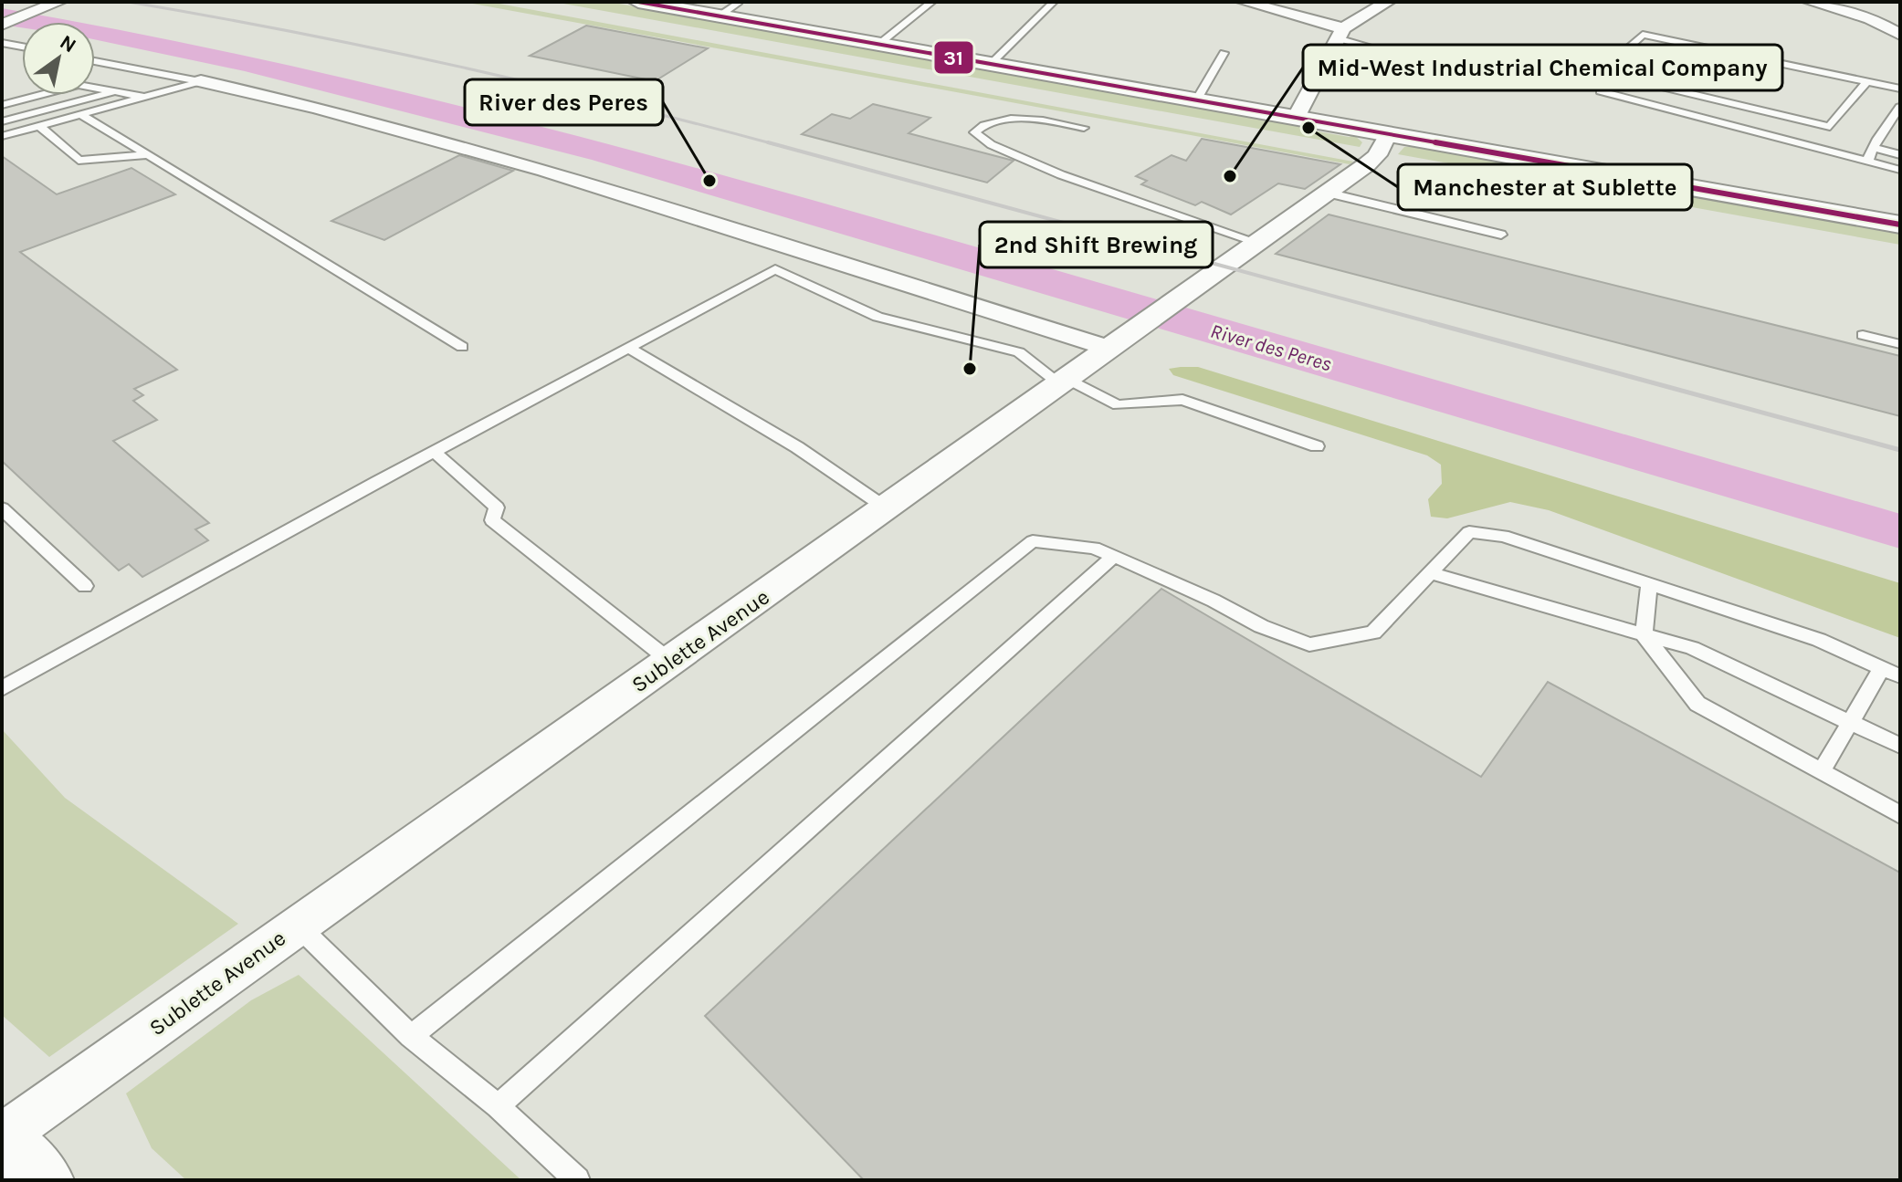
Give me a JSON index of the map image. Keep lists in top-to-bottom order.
{
  "streets": {
    "street": ["Sublette Avenue"]
  },
  "water": ["River des Peres"],
  "places": [
    "Manchester at Sublette",
    "Mid-West Industrial Chemical Company",
    "River des Peres",
    "2nd Shift Brewing"
  ],
  "lines": ["transit line 31"],
  "north": "top right"
}
